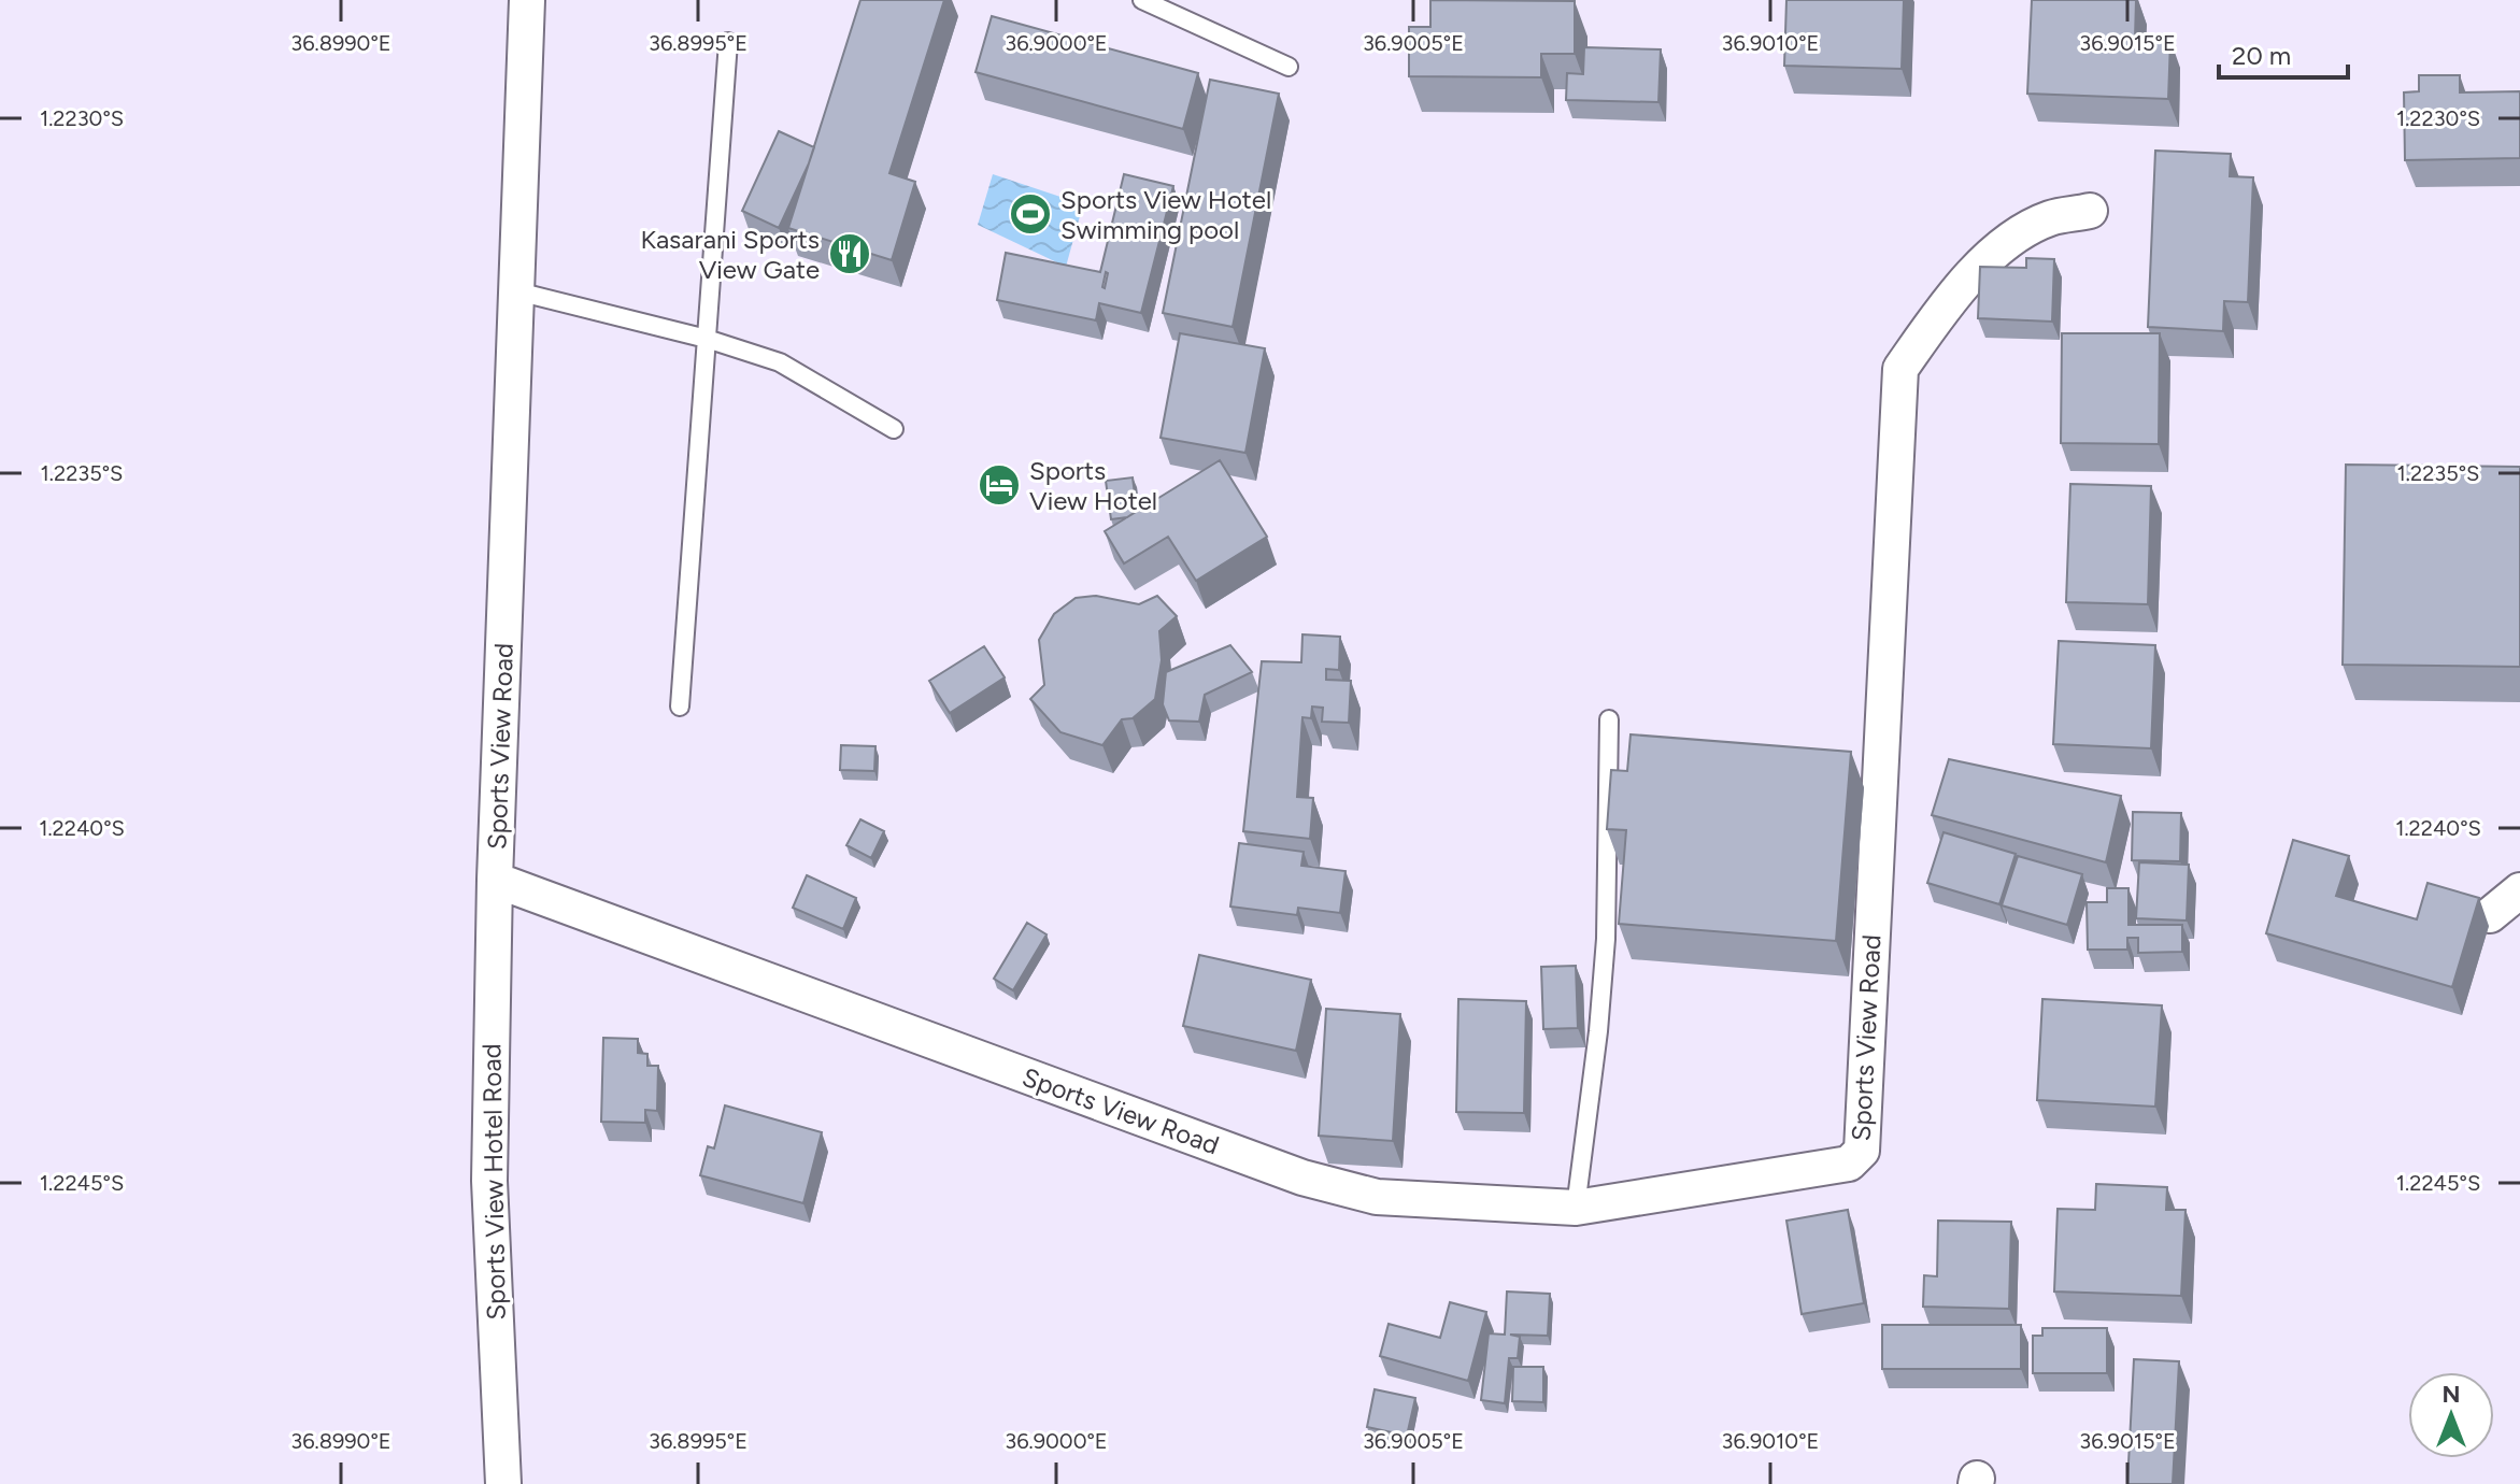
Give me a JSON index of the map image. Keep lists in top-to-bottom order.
{
  "streets": {
    "street": ["Sports View Road", "Sports View Hotel Road"]
  },
  "crossings": [
    ["Sports View Road", "Sports View Hotel Road"]
  ],
  "places": {
    "sports": ["Sports View Hotel Swimming pool"],
    "restaurant": ["Kasarani Sports View Gate"],
    "hotel": ["Sports View Hotel"]
  },
  "scale_bar": "20 m",
  "north": "top",
  "coordinates": [
    "36.8990°E",
    "36.8995°E",
    "36.9000°E",
    "36.9005°E",
    "36.9010°E",
    "36.9015°E",
    "1.2230°S",
    "1.2235°S",
    "1.2240°S",
    "1.2245°S"
  ]
}
